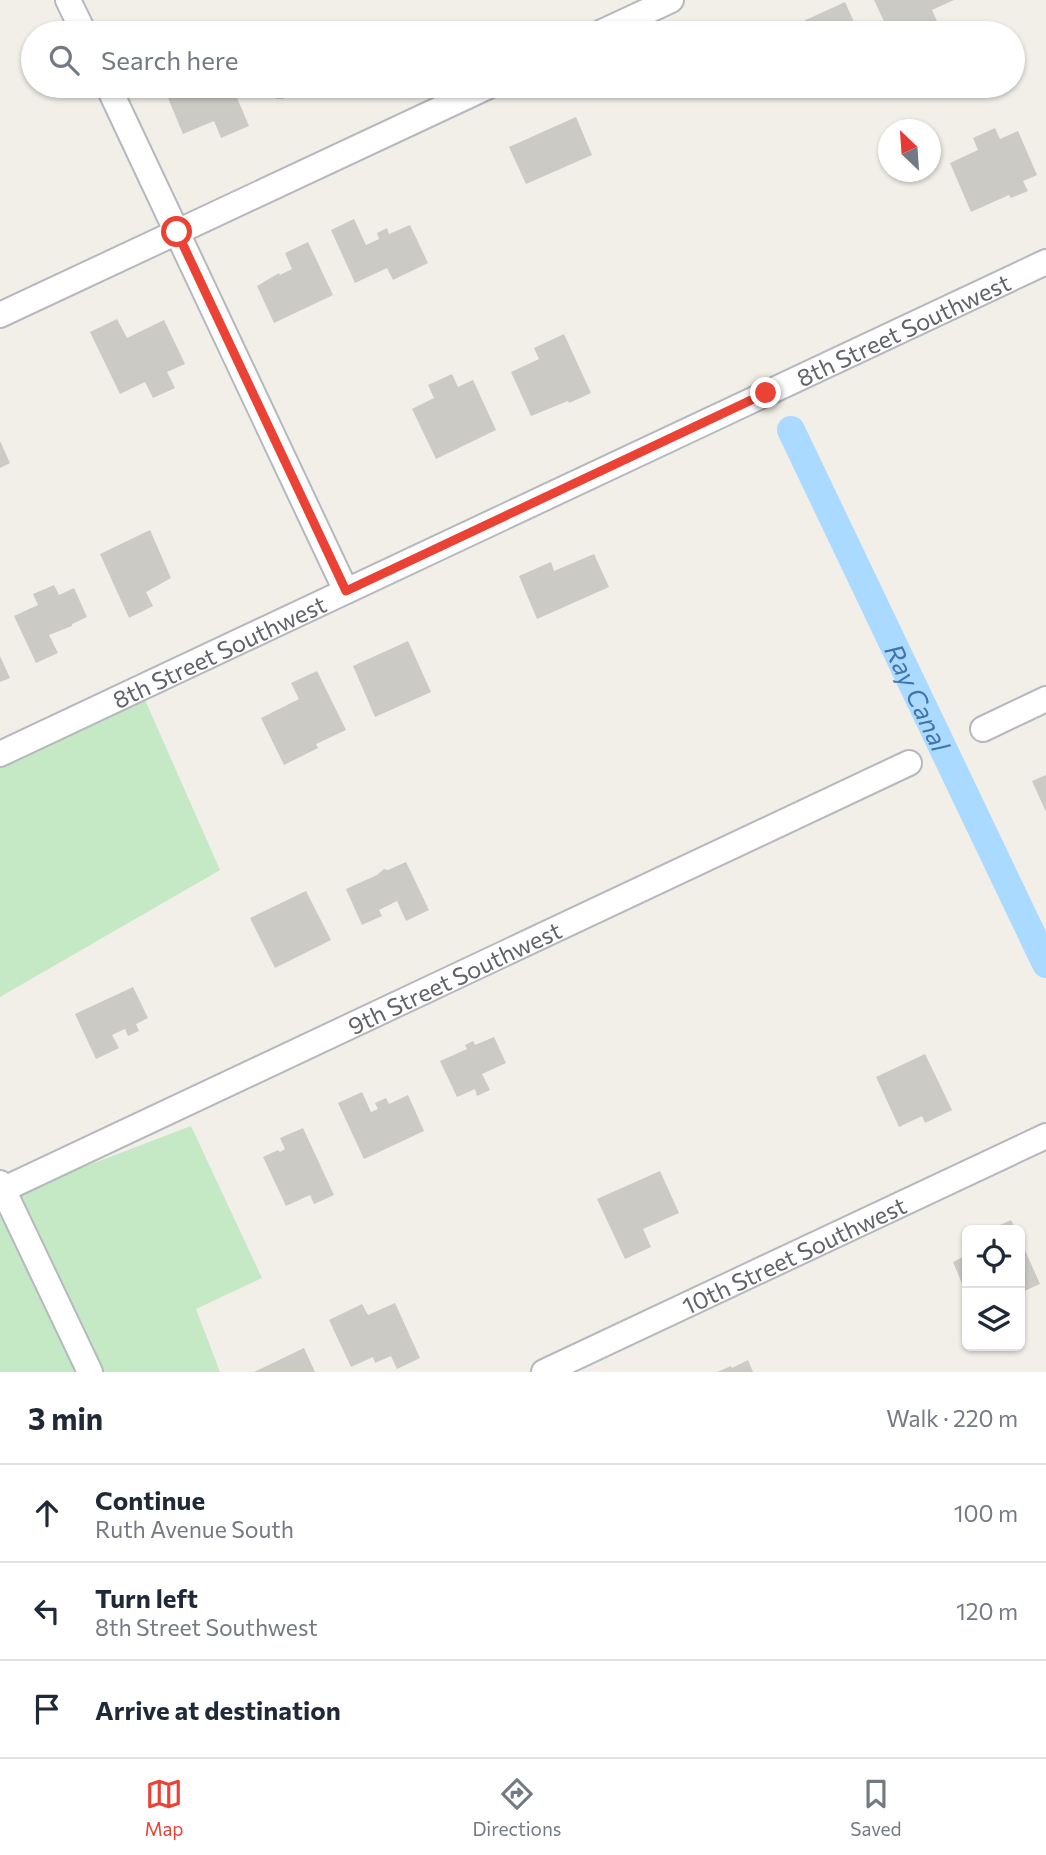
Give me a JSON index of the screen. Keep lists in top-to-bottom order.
{
  "streets": {
    "street": ["8th Street Southwest", "9th Street Southwest", "10th Street Southwest"]
  },
  "water": ["Ray Canal"],
  "north": "top left",
  "page": {
    "search": "Search here",
    "heading": ["3 min", "Walk · 220 m"],
    "list": [
      ["Continue", "Ruth Avenue South", "100 m"],
      ["Turn left", "8th Street Southwest", "120 m"],
      "Arrive at destination"
    ],
    "nav": ["Map", "Directions", "Saved"]
  }
}
